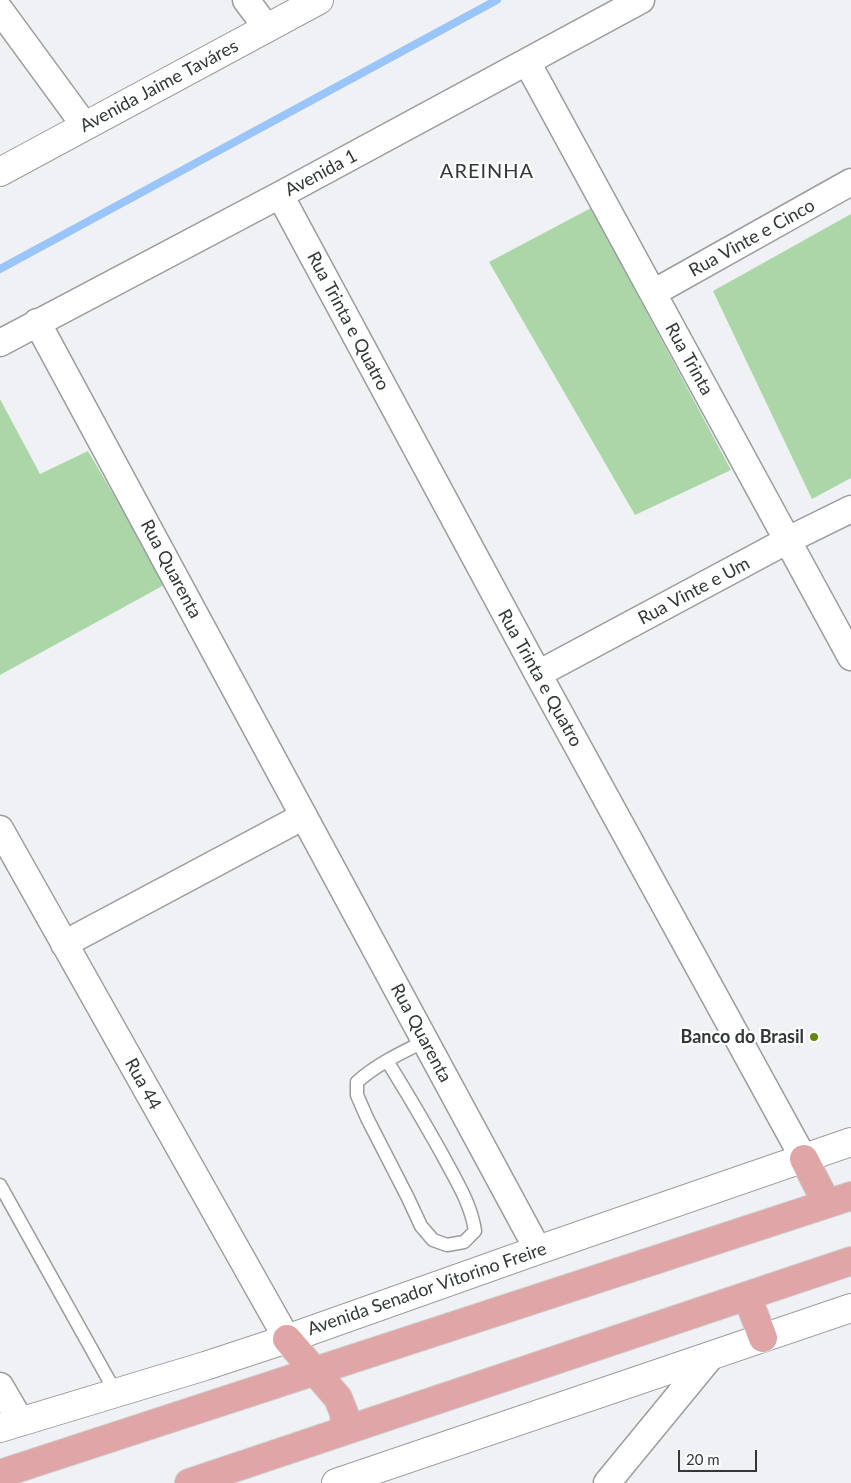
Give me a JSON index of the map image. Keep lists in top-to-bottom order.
{
  "streets": {
    "street": [
      "Avenida Jaime Taváres",
      "Avenida 1",
      "Rua Vinte e Cinco",
      "Rua Trinta e Quatro",
      "Rua Trinta",
      "Rua Quarenta",
      "Rua Vinte e Um",
      "Rua 44",
      "Avenida Senador Vitorino Freire"
    ]
  },
  "crossings": [
    ["Avenida 1", "Rua Trinta e Quatro"],
    ["Avenida 1", "Rua Trinta"],
    ["Avenida 1", "Rua Quarenta"],
    ["Rua Vinte e Cinco", "Rua Trinta"],
    ["Rua Trinta e Quatro", "Rua Vinte e Um"],
    ["Rua Trinta e Quatro", "Avenida Senador Vitorino Freire"],
    ["Rua Trinta", "Rua Vinte e Um"],
    ["Rua Quarenta", "Avenida Senador Vitorino Freire"],
    ["Rua 44", "Avenida Senador Vitorino Freire"]
  ],
  "districts": ["AREINHA"],
  "places": ["Banco do Brasil"],
  "scale_bar": "20 m"
}
